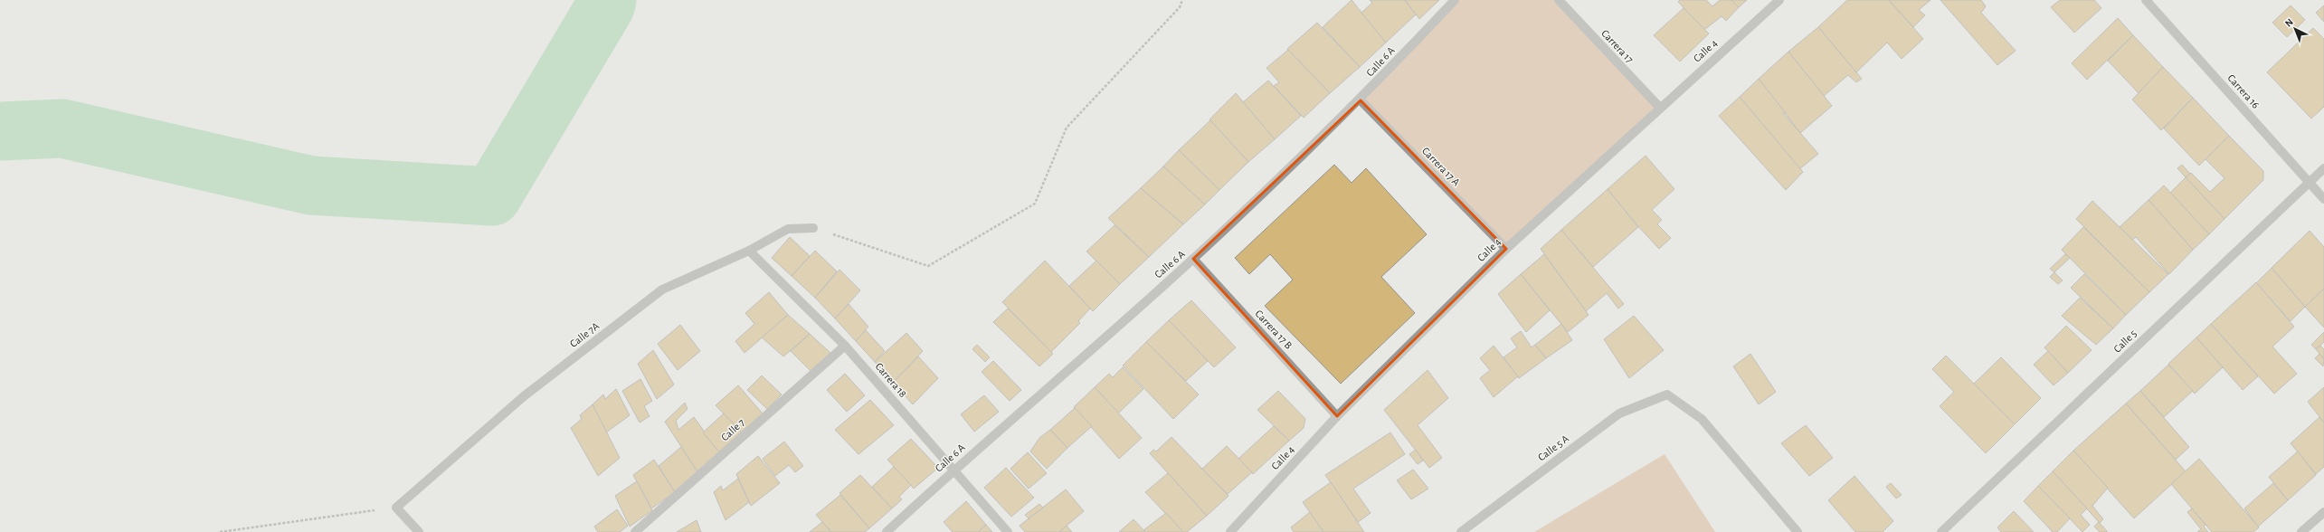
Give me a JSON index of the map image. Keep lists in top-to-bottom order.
{
  "streets": {
    "street": [
      "Carrera 17",
      "Calle 4",
      "Calle 6 A",
      "Carrera 16",
      "Carrera 17 A",
      "Carrera 17 B",
      "Calle 7A",
      "Calle 5",
      "Carrera 18",
      "Calle 7",
      "Calle 5 A"
    ]
  },
  "crossings": [
    ["Carrera 17", "Calle 4"],
    ["Calle 4", "Carrera 17 A"],
    ["Calle 4", "Carrera 17 B"],
    ["Calle 6 A", "Carrera 17 A"],
    ["Calle 6 A", "Carrera 17 B"],
    ["Calle 6 A", "Carrera 18"],
    ["Carrera 16", "Calle 5"],
    ["Calle 7A", "Carrera 18"],
    ["Carrera 18", "Calle 7"]
  ],
  "north": "top left"
}
